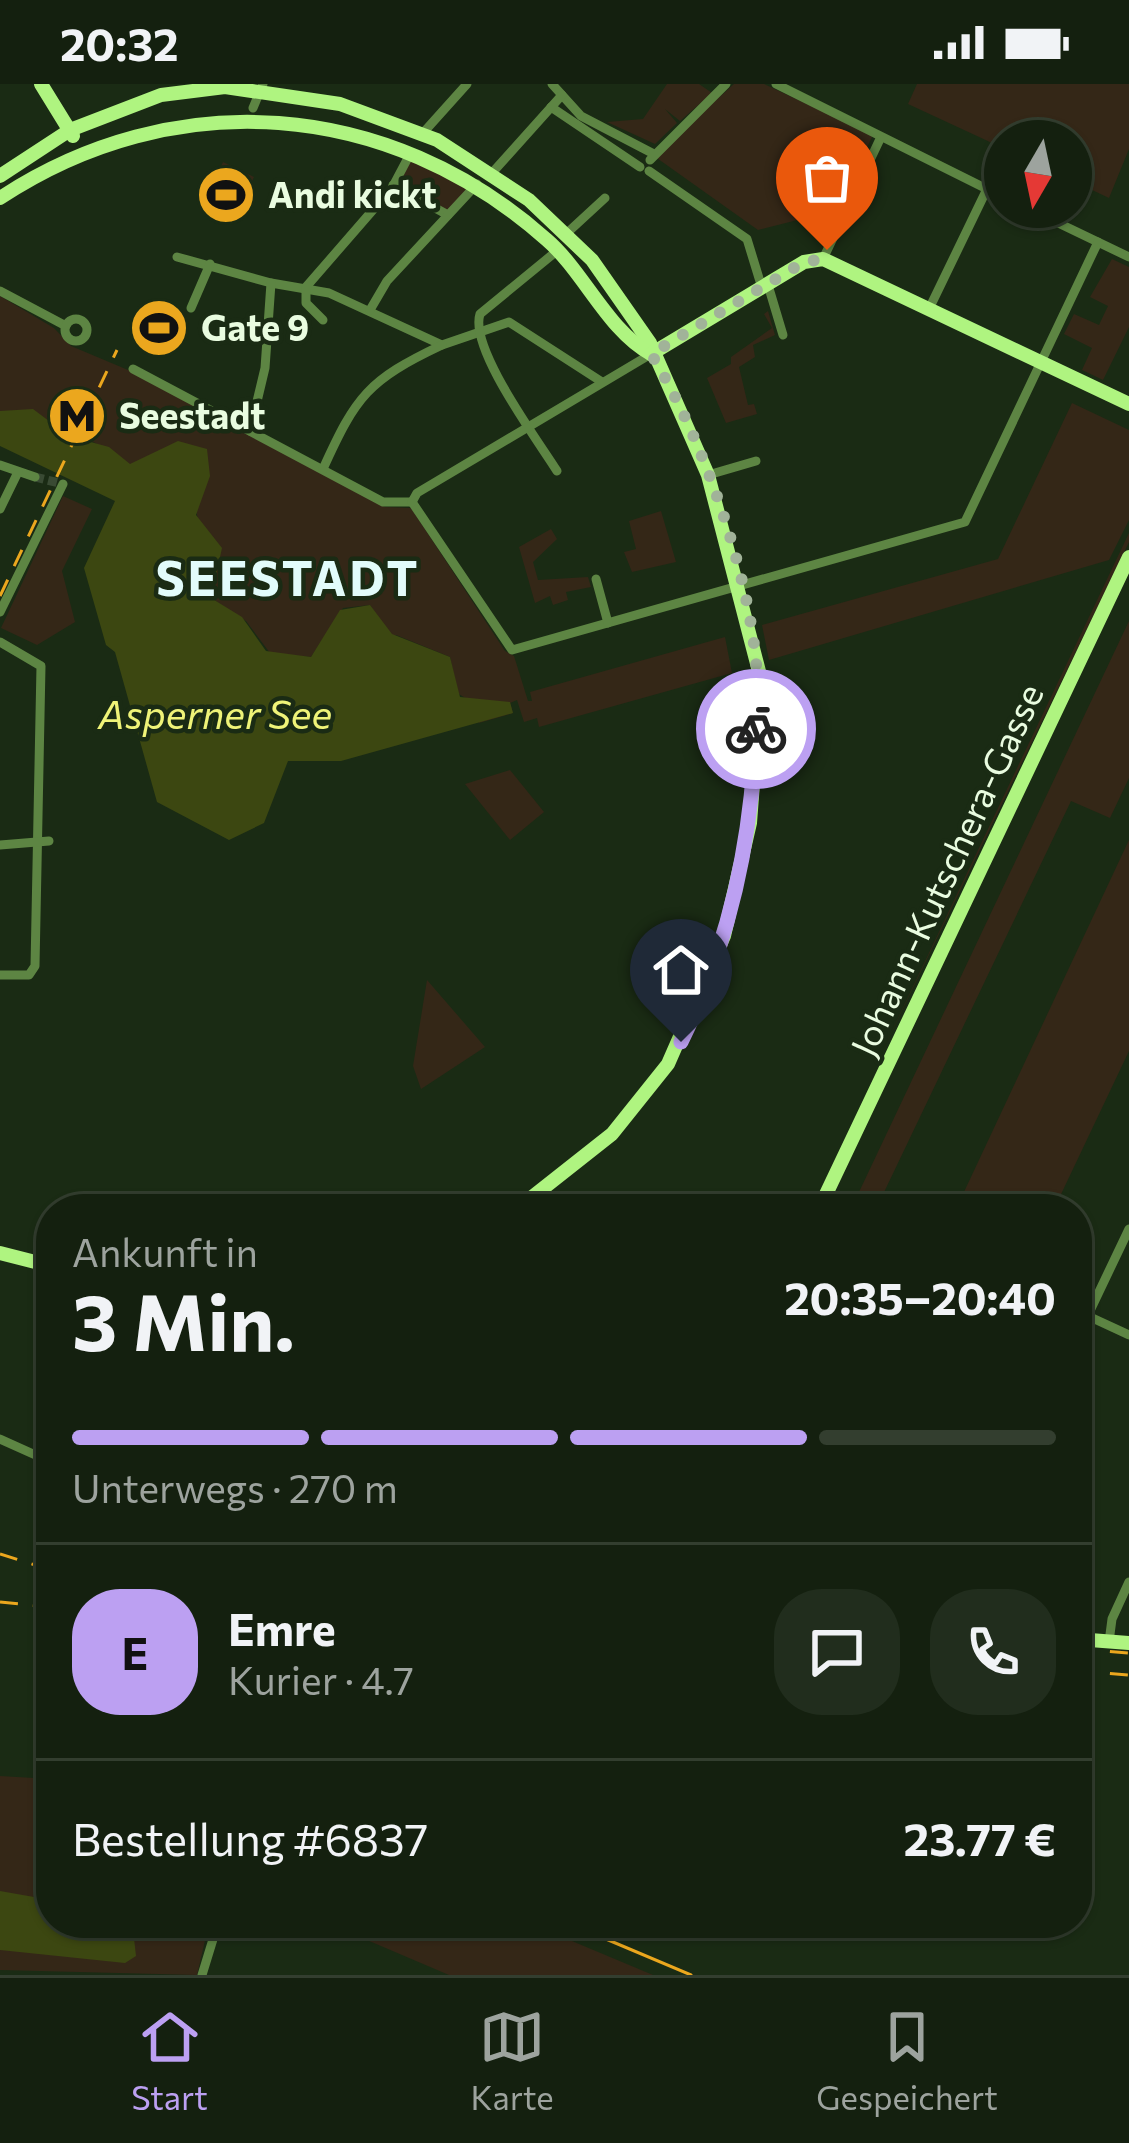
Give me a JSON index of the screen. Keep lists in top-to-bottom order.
{
  "streets": {
    "street": ["Johann-Kutschera-Gasse"]
  },
  "districts": ["SEESTADT"],
  "water": ["Asperner See"],
  "places": {
    "sports": ["Andi kickt", "Gate 9"],
    "metro station": ["Seestadt"]
  },
  "north": "bottom",
  "page": {
    "status": "20:32",
    "heading": ["3 Min.", "Ankunft in", "20:35–20:40"],
    "panel": [
      "Emre",
      "Kurier · 4.7",
      "Bestellung #6837",
      "23.77 €"
    ],
    "bar": "Unterwegs · 270 m",
    "round": "E",
    "tabs": ["Start", "Karte", "Gespeichert"]
  }
}
